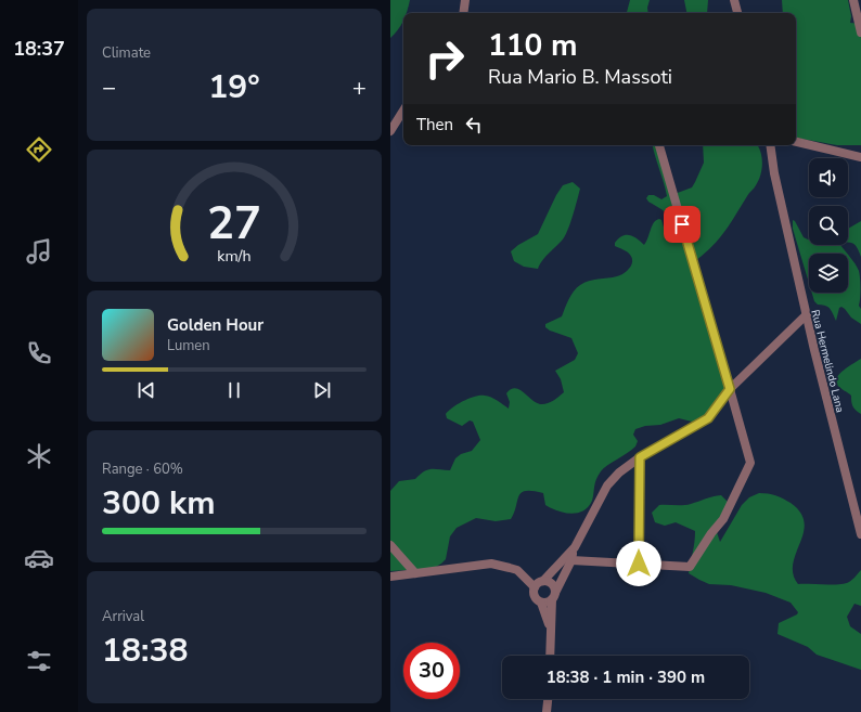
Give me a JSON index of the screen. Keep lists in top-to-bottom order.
{
  "streets": {
    "street": ["Rua Hermelindo Lana"]
  },
  "page": {
    "tabs": "18:37",
    "tile": [
      "Climate",
      ["Range · 60%", "300 km"],
      ["Arrival", "18:38"]
    ],
    "turn": ["110 m", "Rua Mario B. Massoti"],
    "heat": ["−", "19°", "+"],
    "then": "Then",
    "song": ["Golden Hour", "Lumen"],
    "limit": "30",
    "trip": "18:38 · 1 min · 390 m",
    "gauge": ["27", "km/h"]
  }
}
